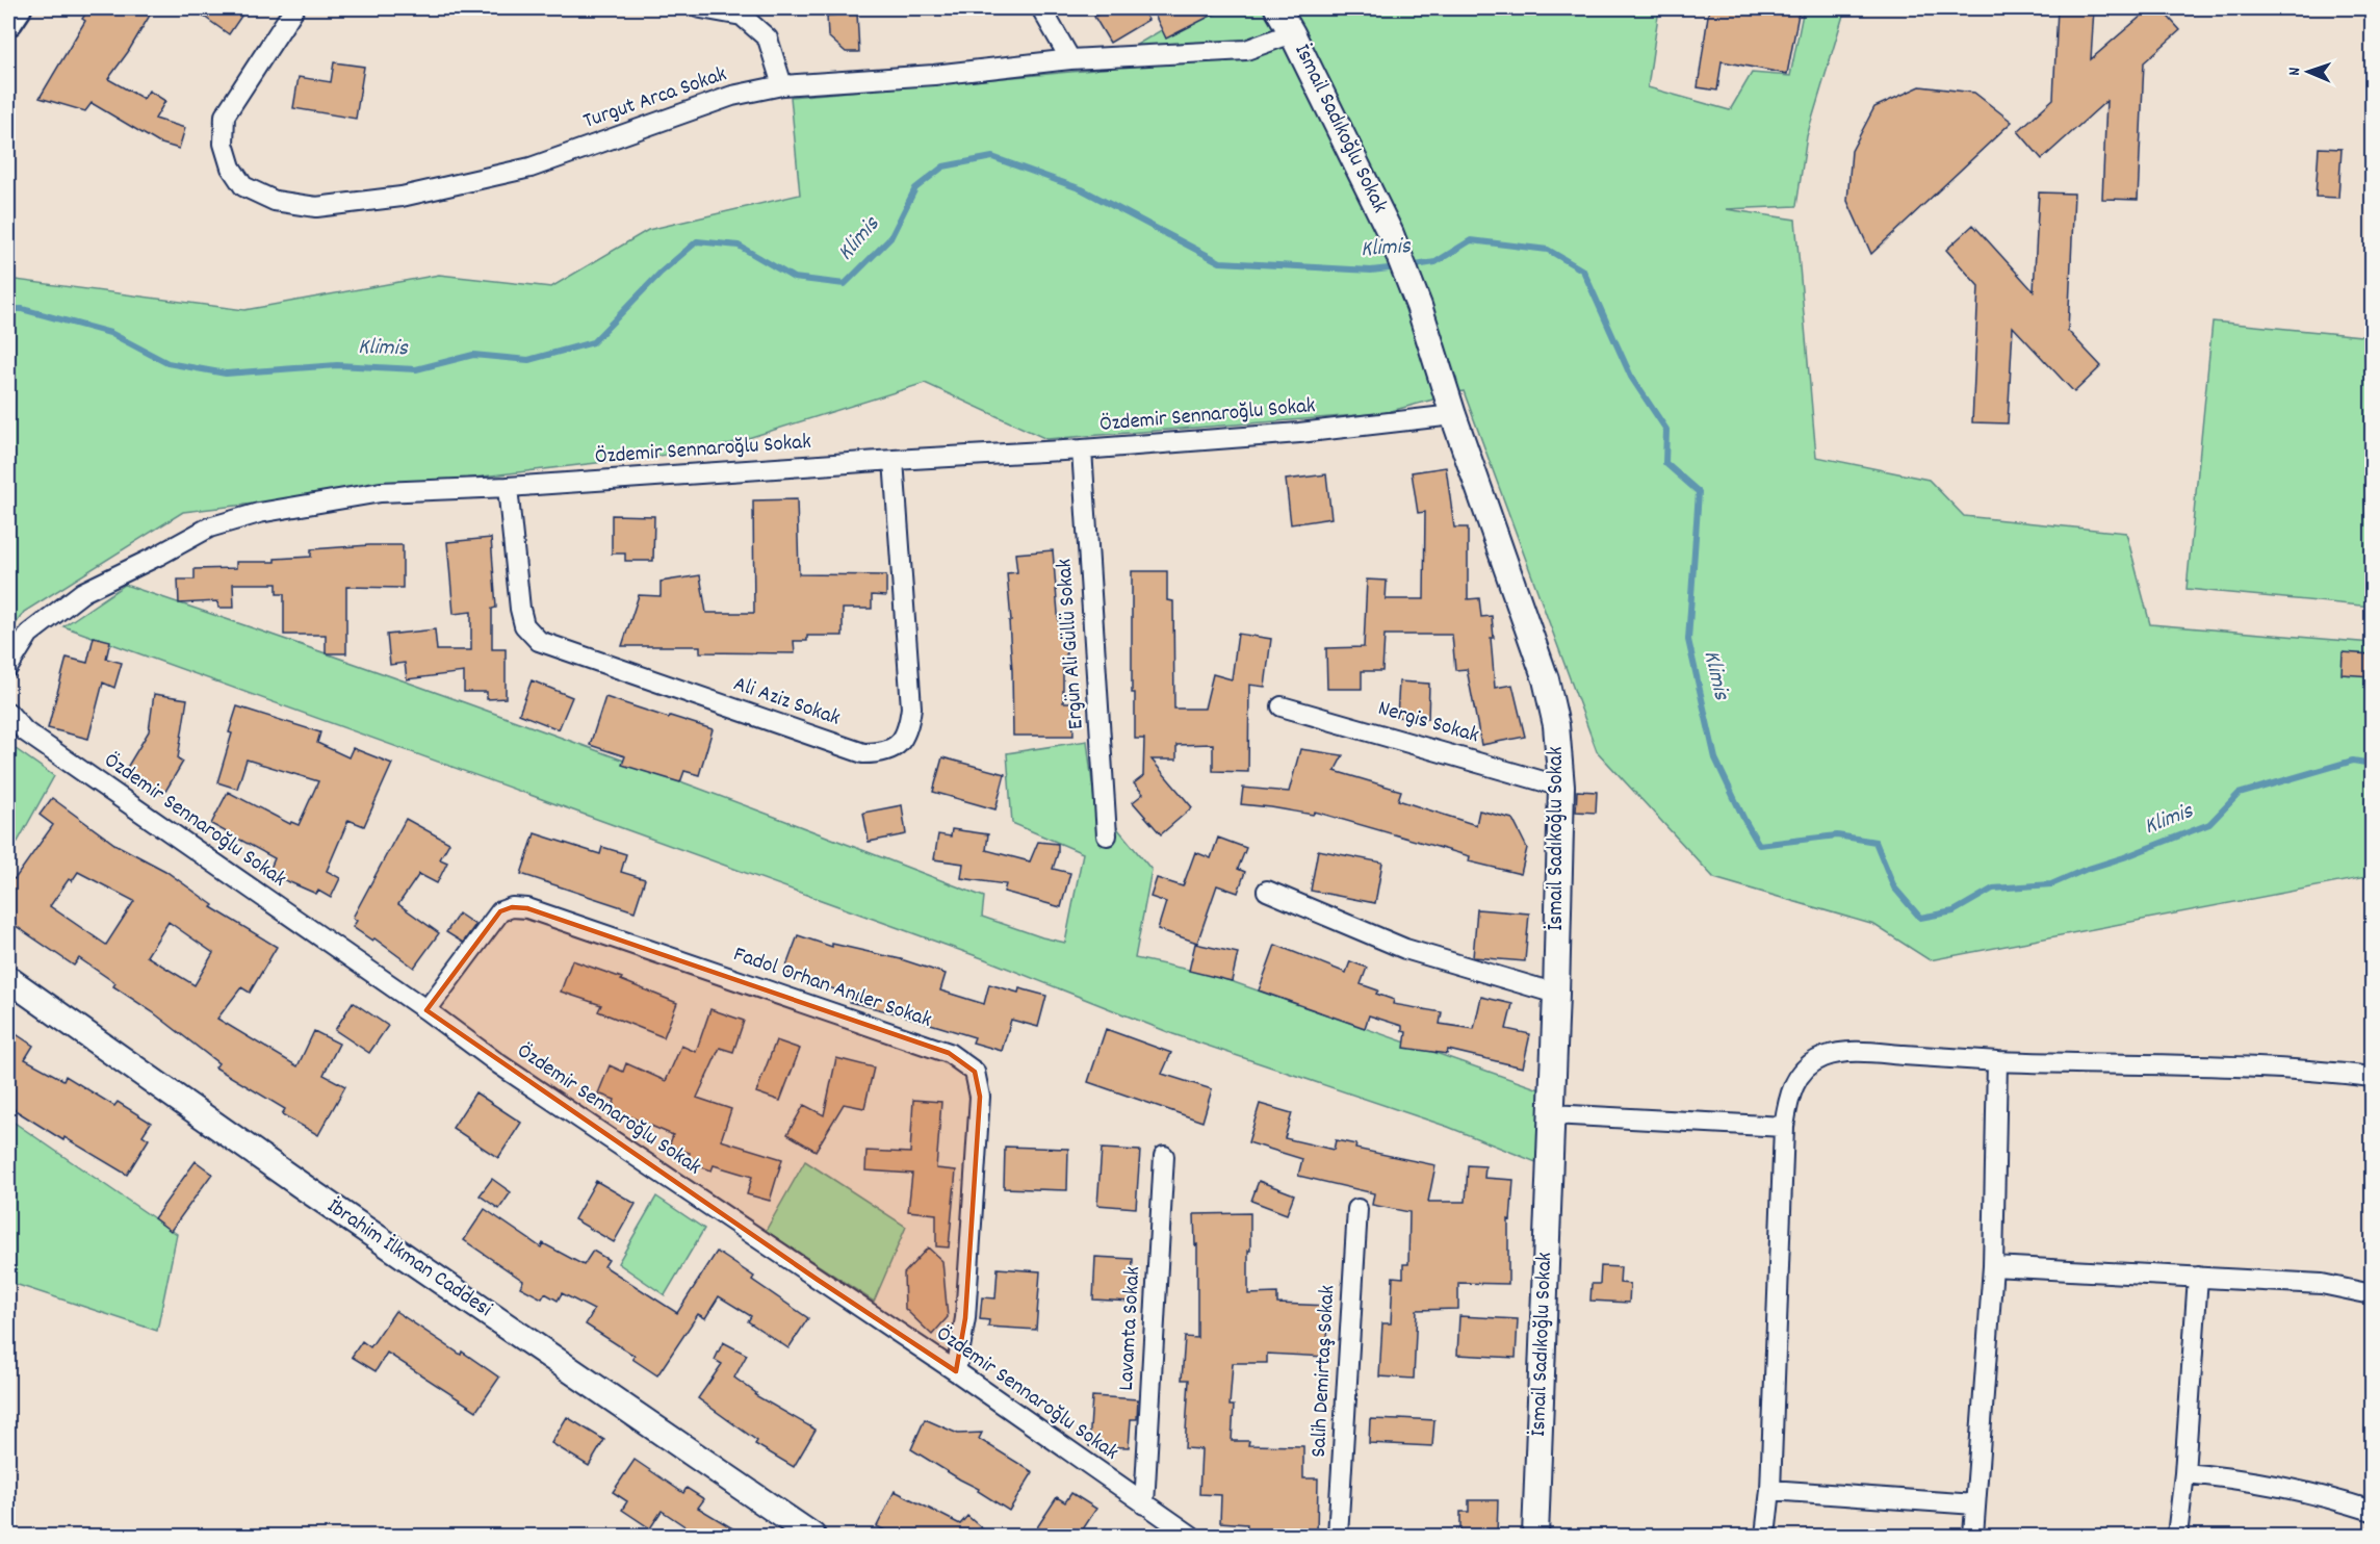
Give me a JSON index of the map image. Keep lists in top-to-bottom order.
{
  "streets": {
    "street": [
      "Turgut Arca Sokak",
      "İsmail Sadıkoğlu Sokak",
      "Özdemir Sennaroğlu Sokak",
      "Ergün Ali Güllü Sokak",
      "Ali Aziz Sokak",
      "Nergis Sokak",
      "Fadol Orhan Anıler Sokak",
      "İbrahim İlkman Caddesi",
      "Lavamta Sokak",
      "Salih Demirtaş Sokak"
    ]
  },
  "crossings": [
    ["Turgut Arca Sokak", "İsmail Sadıkoğlu Sokak"],
    ["İsmail Sadıkoğlu Sokak", "Özdemir Sennaroğlu Sokak"],
    ["İsmail Sadıkoğlu Sokak", "Nergis Sokak"],
    ["Özdemir Sennaroğlu Sokak", "Ergün Ali Güllü Sokak"],
    ["Özdemir Sennaroğlu Sokak", "Ali Aziz Sokak"],
    ["Özdemir Sennaroğlu Sokak", "Fadol Orhan Anıler Sokak"],
    ["Özdemir Sennaroğlu Sokak", "Lavamta Sokak"]
  ],
  "water": ["Klimis"],
  "north": "left"
}
